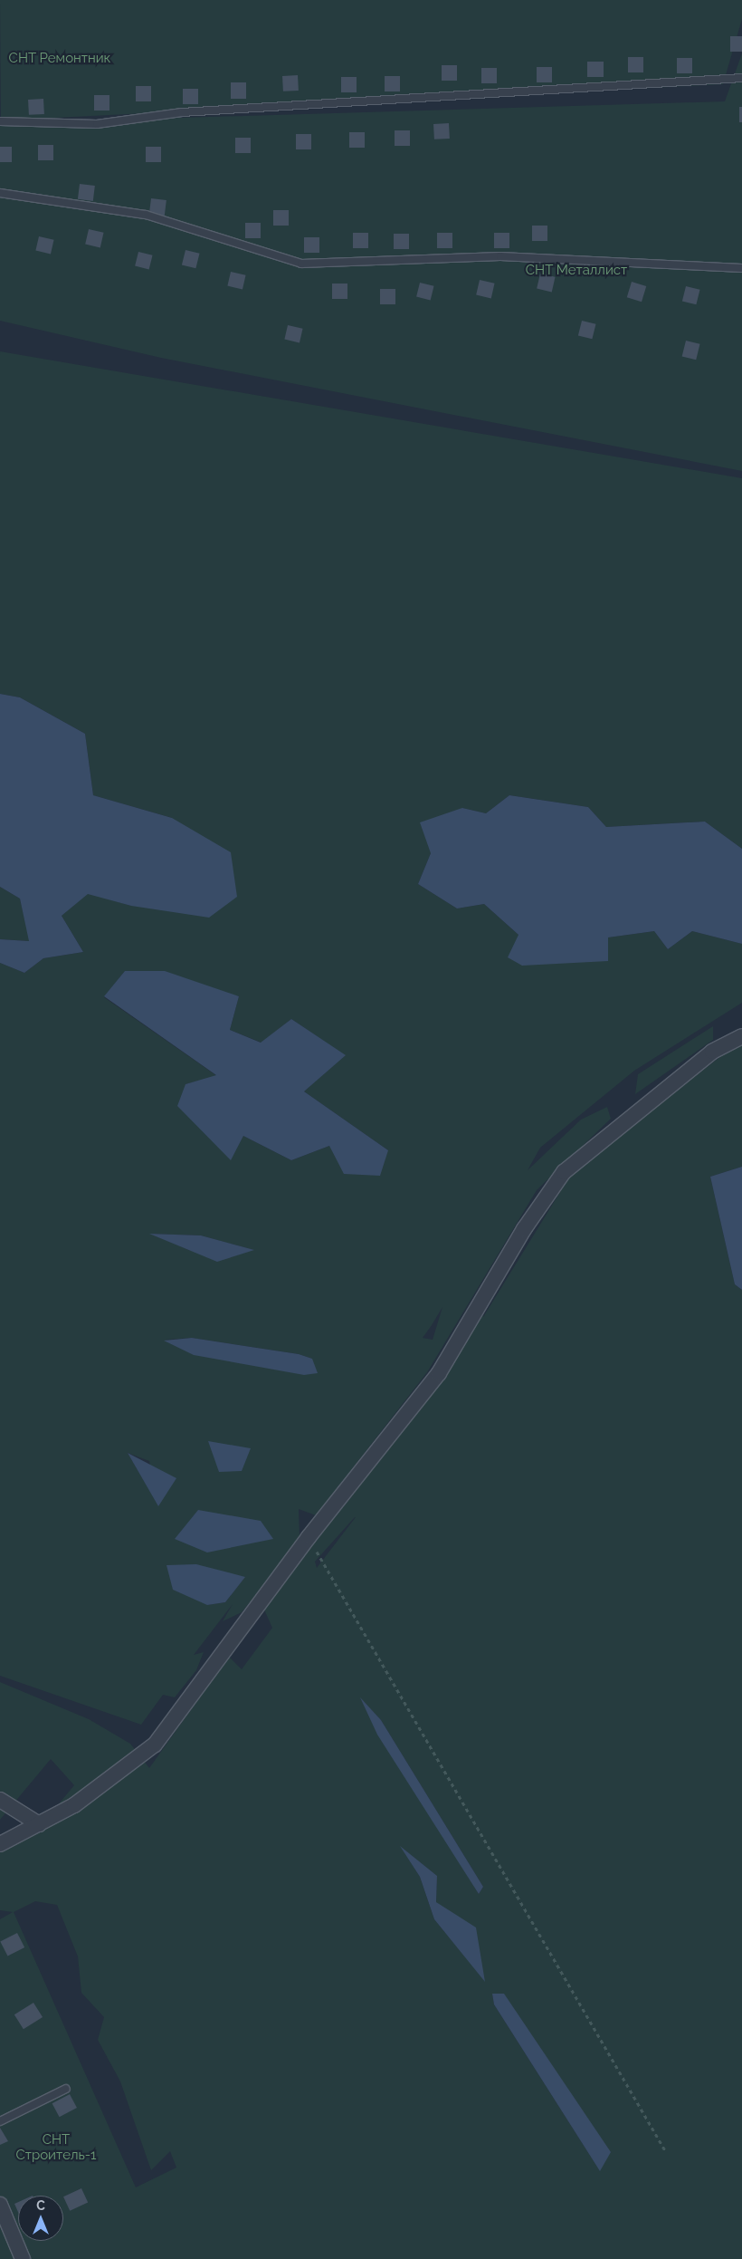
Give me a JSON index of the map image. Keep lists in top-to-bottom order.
{
  "parks": ["СНТ Ремонтник", "СНТ Металлист", "СНТ Строитель-1"],
  "north": "top"
}
